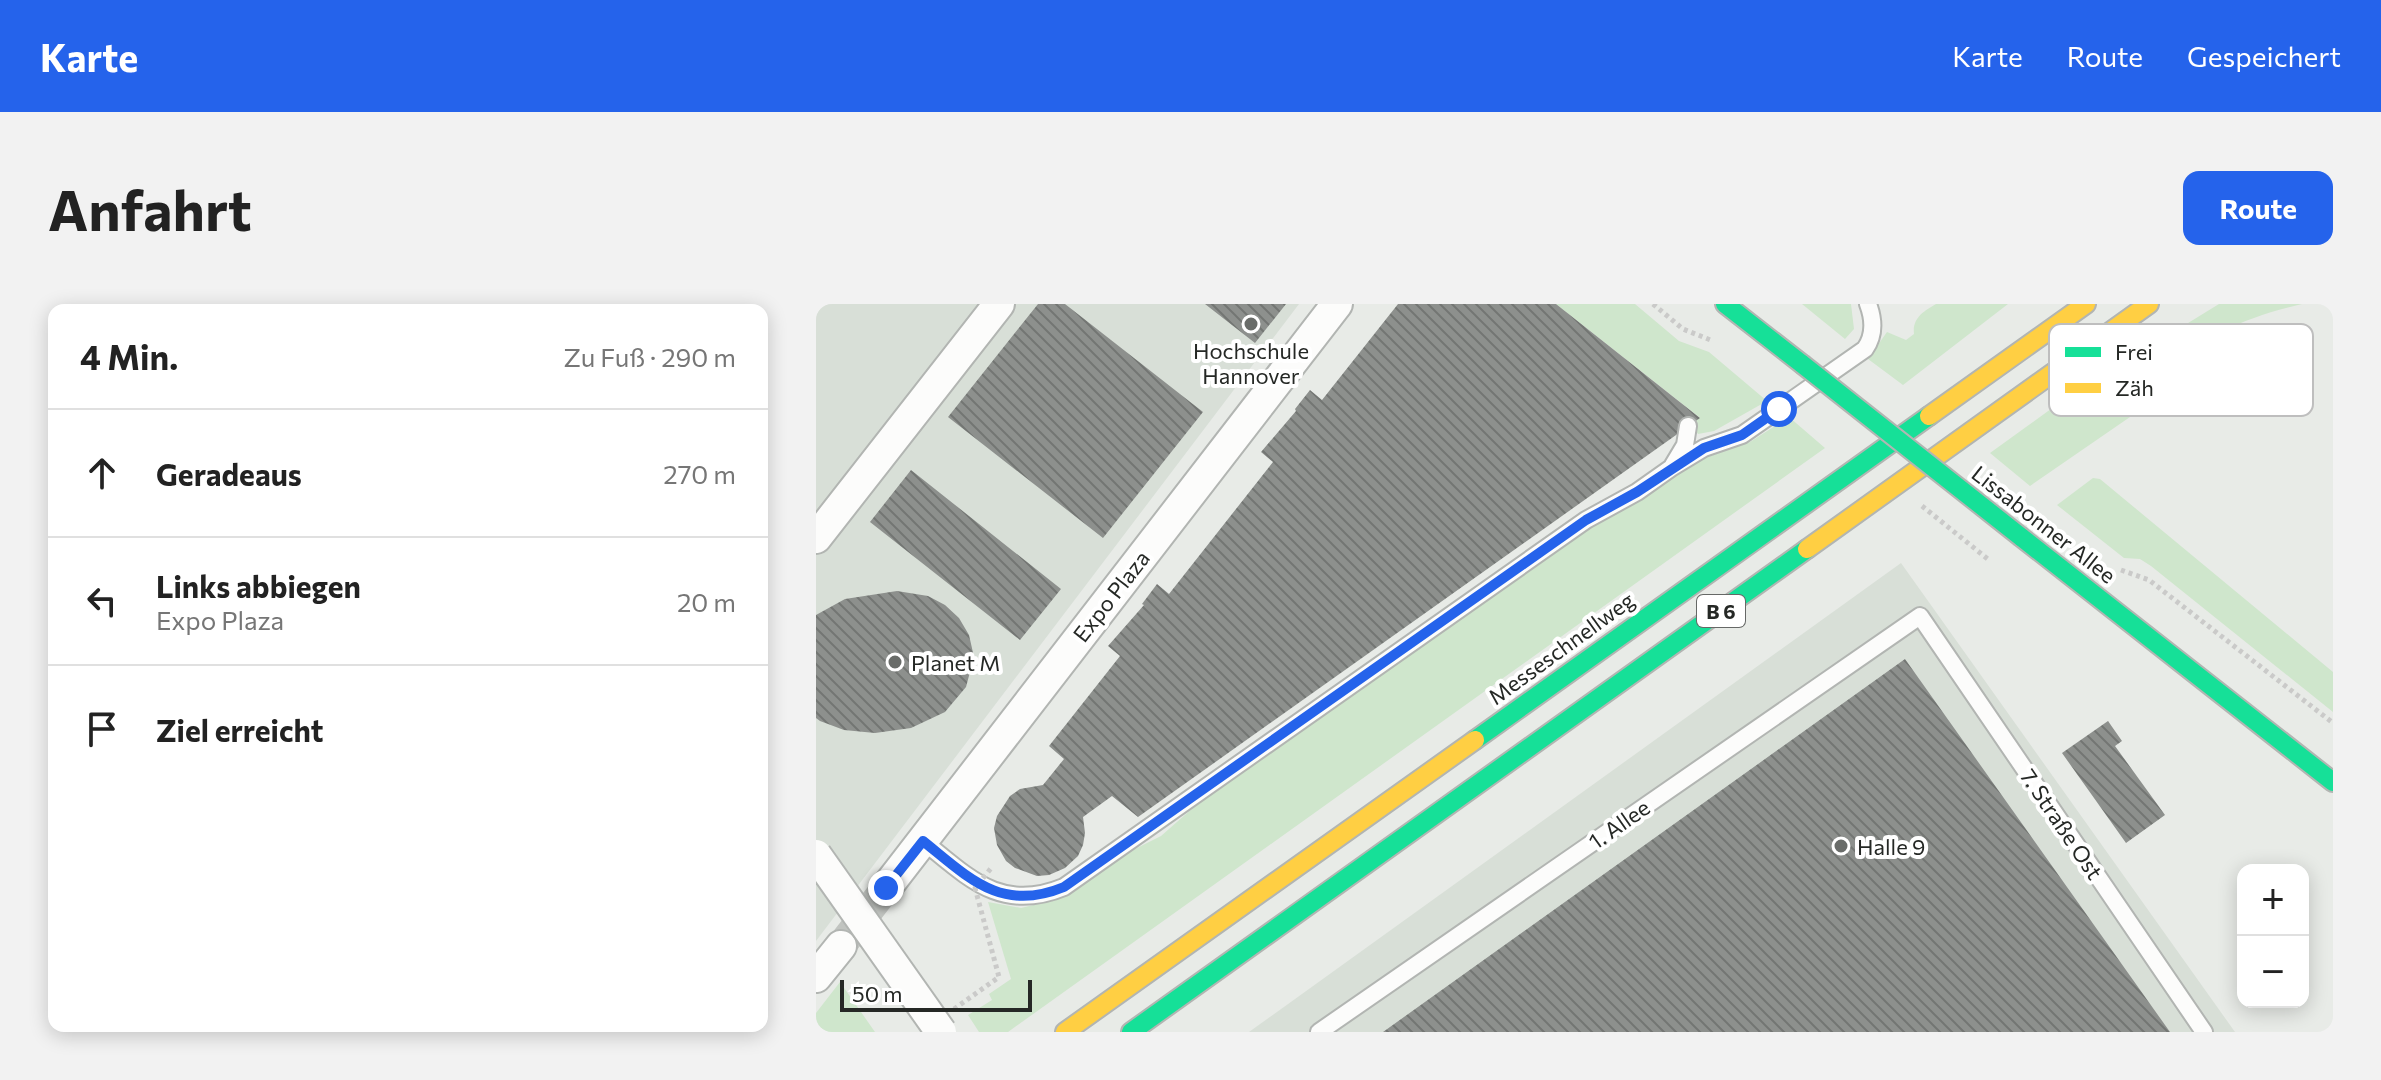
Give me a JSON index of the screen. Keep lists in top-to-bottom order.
{
  "streets": {
    "main road": ["Lissabonner Allee", "B 6", "Messeschnellweg"],
    "street": ["Expo Plaza"],
    "lane": ["1. Allee", "7. Straße Ost"]
  },
  "crossings": [
    ["1. Allee", "7. Straße Ost"]
  ],
  "places": ["Hochschule Hannover", "Planet M", "Halle 9"],
  "legend": ["Frei", "Zäh"],
  "scale_bar": "50 m",
  "page": {
    "header": "Karte",
    "nav": ["Karte", "Route", "Gespeichert"],
    "buttons": "Route",
    "title": "Anfahrt",
    "heading": ["4 Min.", "Zu Fuß · 290 m"],
    "list": [
      ["Geradeaus", "270 m"],
      ["Links abbiegen", "Expo Plaza", "20 m"],
      "Ziel erreicht"
    ],
    "map_buttons": ["+", "−"],
    "scale": "50 m"
  }
}
